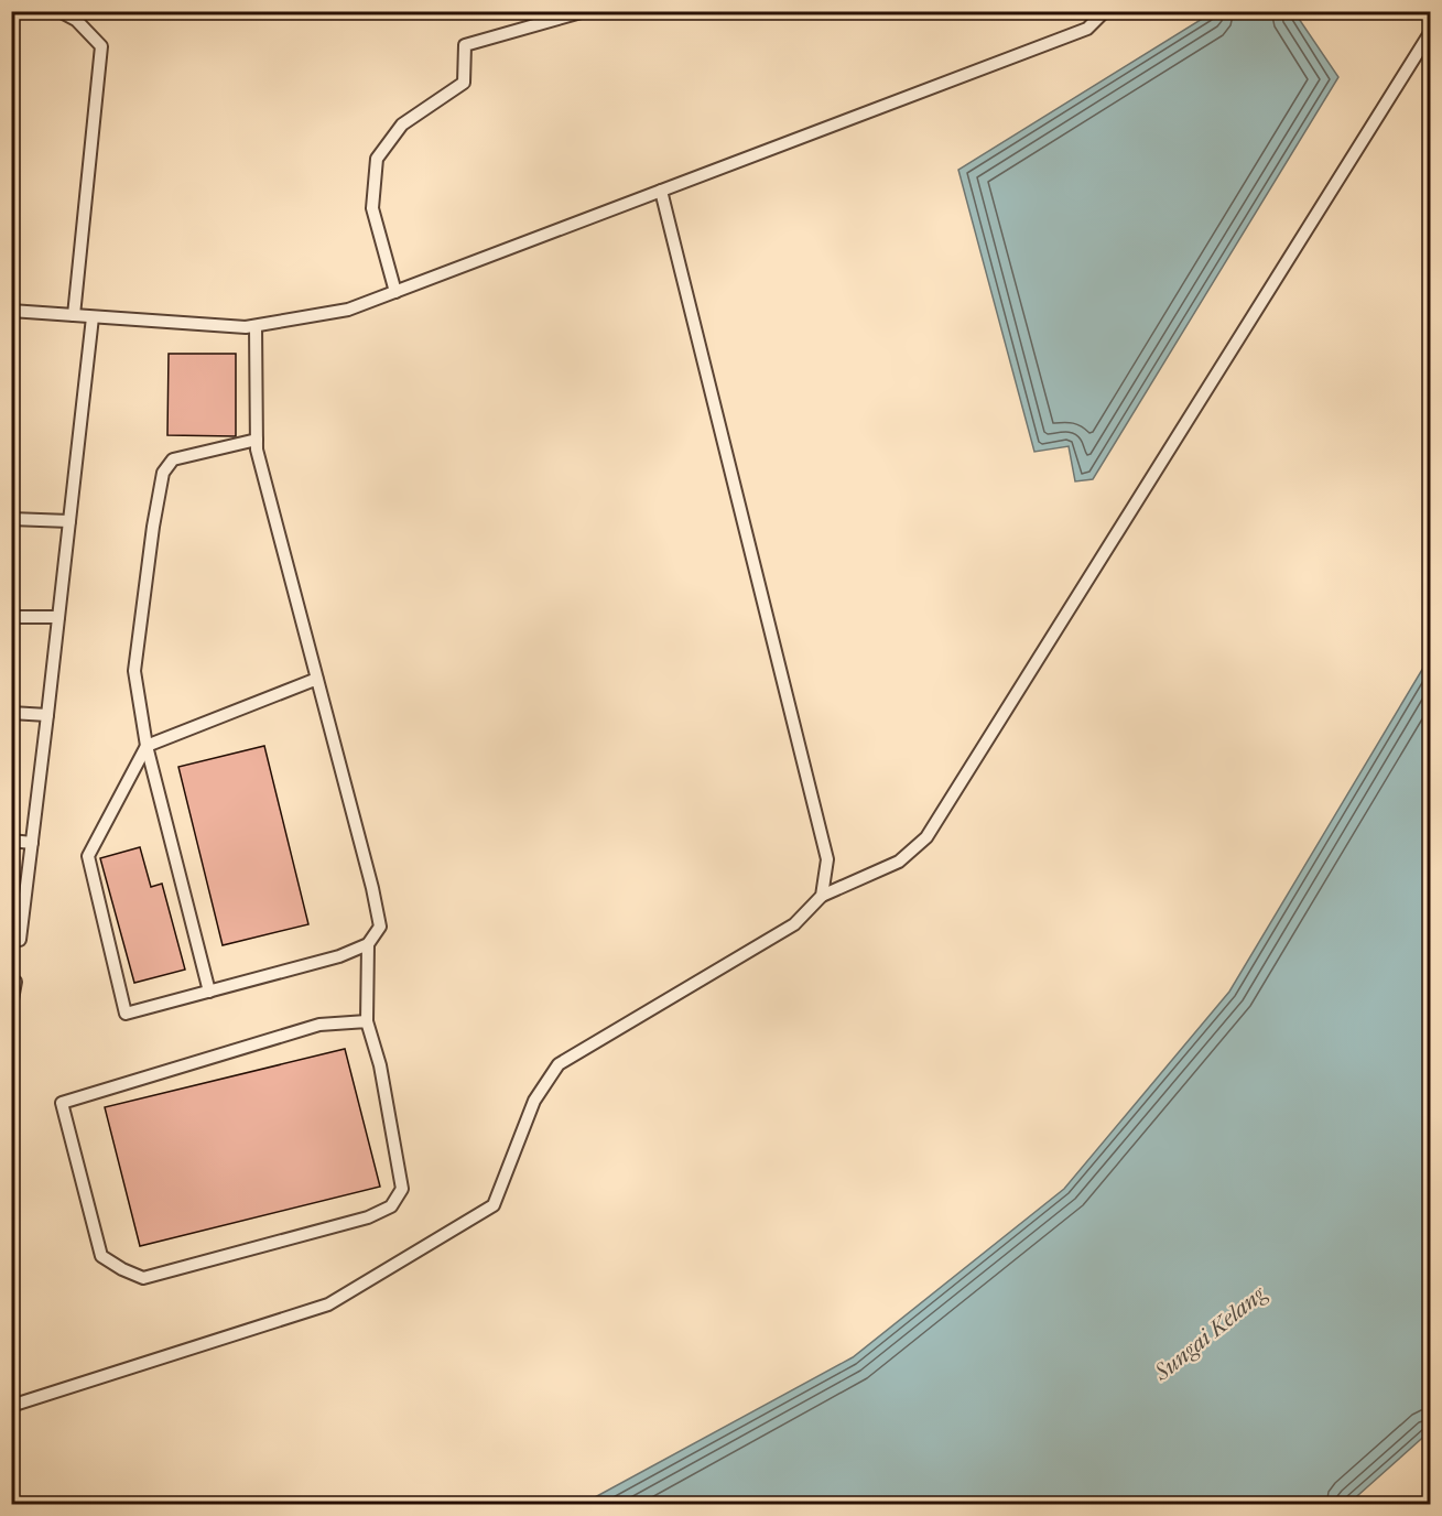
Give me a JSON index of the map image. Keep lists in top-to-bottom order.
{
  "water": ["Sungai Kelang"]
}
